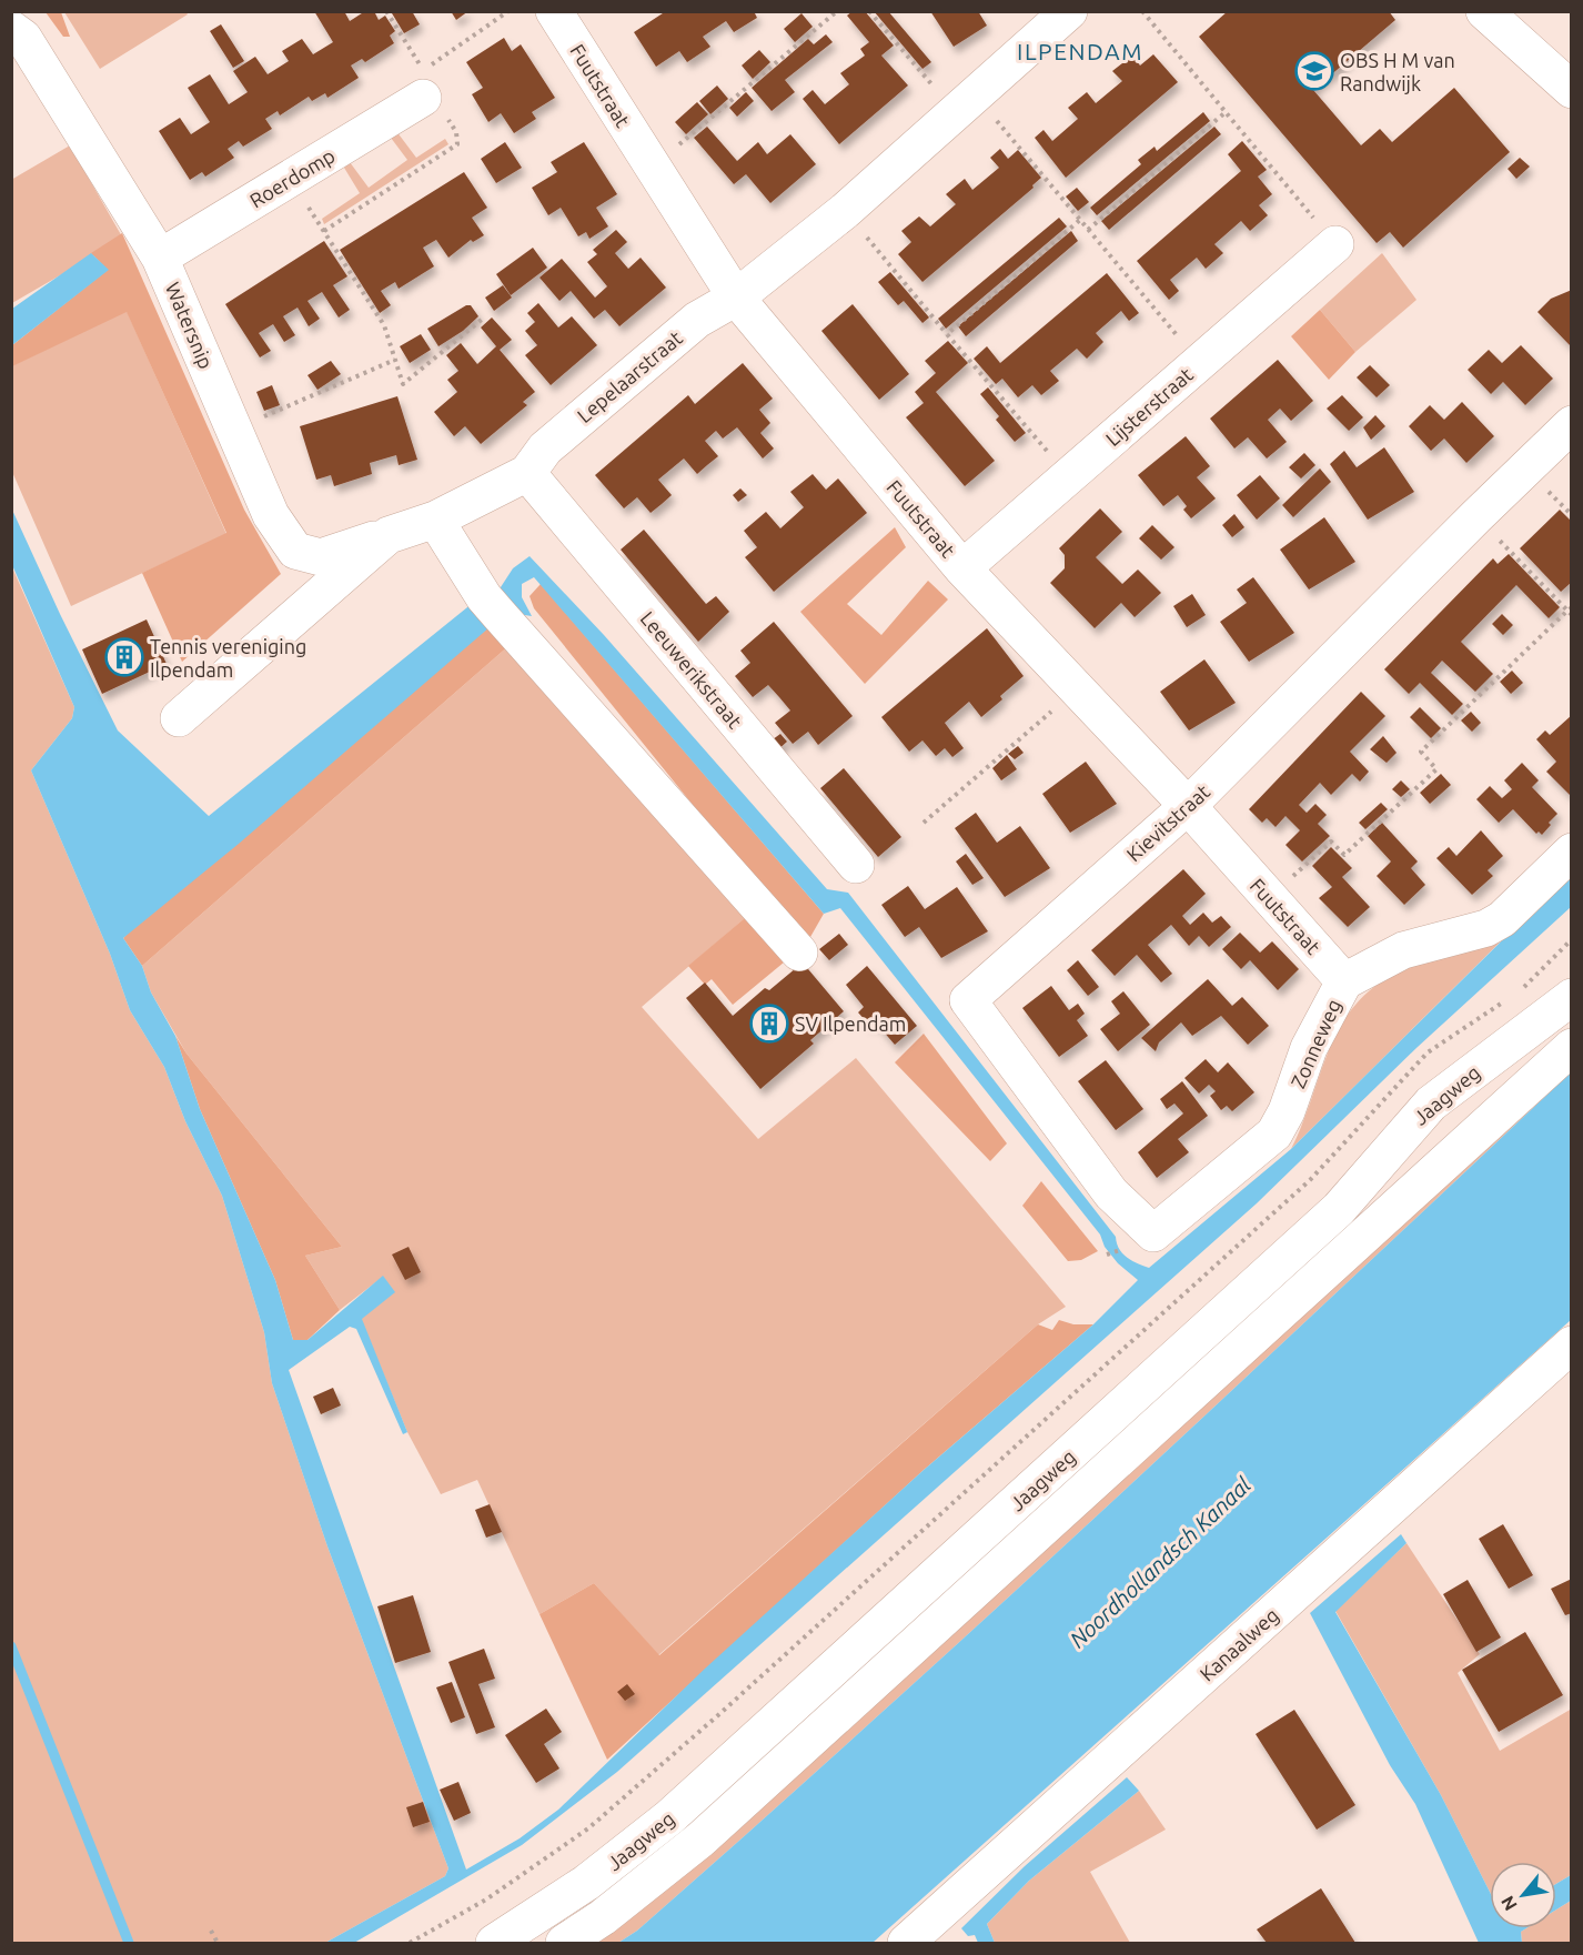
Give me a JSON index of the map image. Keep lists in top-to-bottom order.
{
  "streets": {
    "street": [
      "Fuutstraat",
      "Roerdomp",
      "Watersnip",
      "Lepelaarstraat",
      "Lijsterstraat",
      "Leeuwerikstraat",
      "Kievitstraat",
      "Zonneweg",
      "Jaagweg",
      "Kanaalweg"
    ]
  },
  "crossings": [
    ["Fuutstraat", "Lepelaarstraat"],
    ["Fuutstraat", "Lijsterstraat"],
    ["Fuutstraat", "Kievitstraat"],
    ["Fuutstraat", "Zonneweg"],
    ["Roerdomp", "Watersnip"],
    ["Watersnip", "Lepelaarstraat"],
    ["Lepelaarstraat", "Leeuwerikstraat"],
    ["Kievitstraat", "Zonneweg"]
  ],
  "districts": ["ILPENDAM"],
  "water": ["Noordhollandsch Kanaal"],
  "places": {
    "school or university": ["OBS H M van Randwijk"],
    "building": ["Tennis vereniging Ilpendam", "SV Ilpendam"]
  },
  "north": "bottom left"
}
